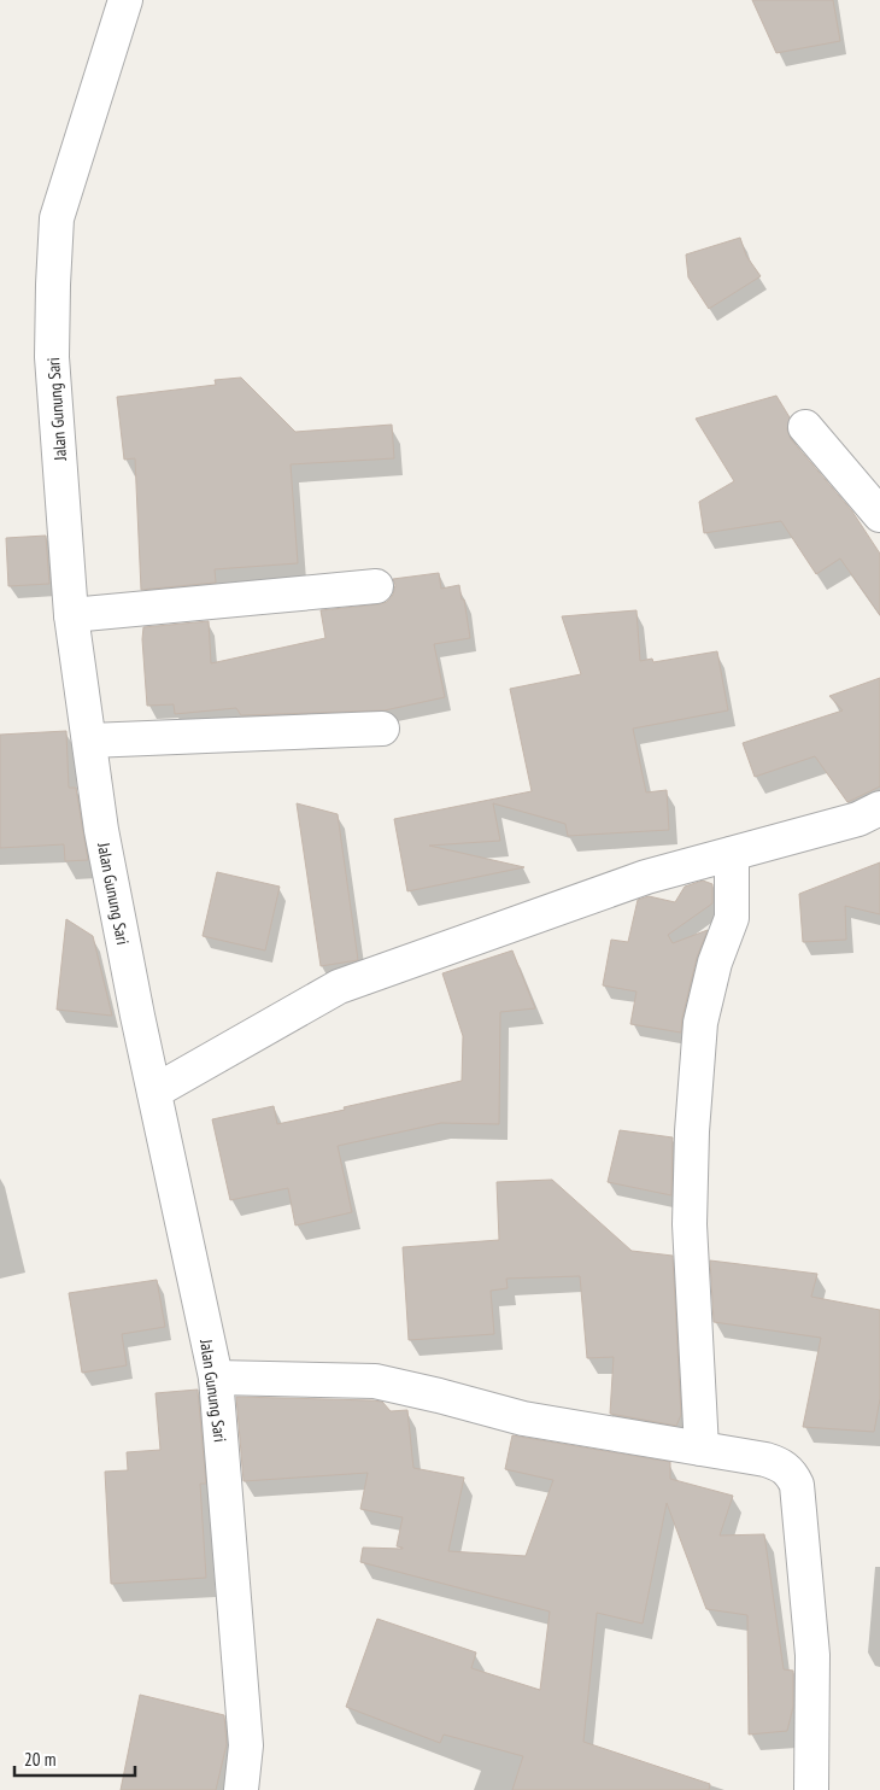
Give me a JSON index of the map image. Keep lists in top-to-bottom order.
{
  "streets": {
    "street": ["Jalan Gunung Sari"]
  },
  "scale_bar": "20 m"
}
